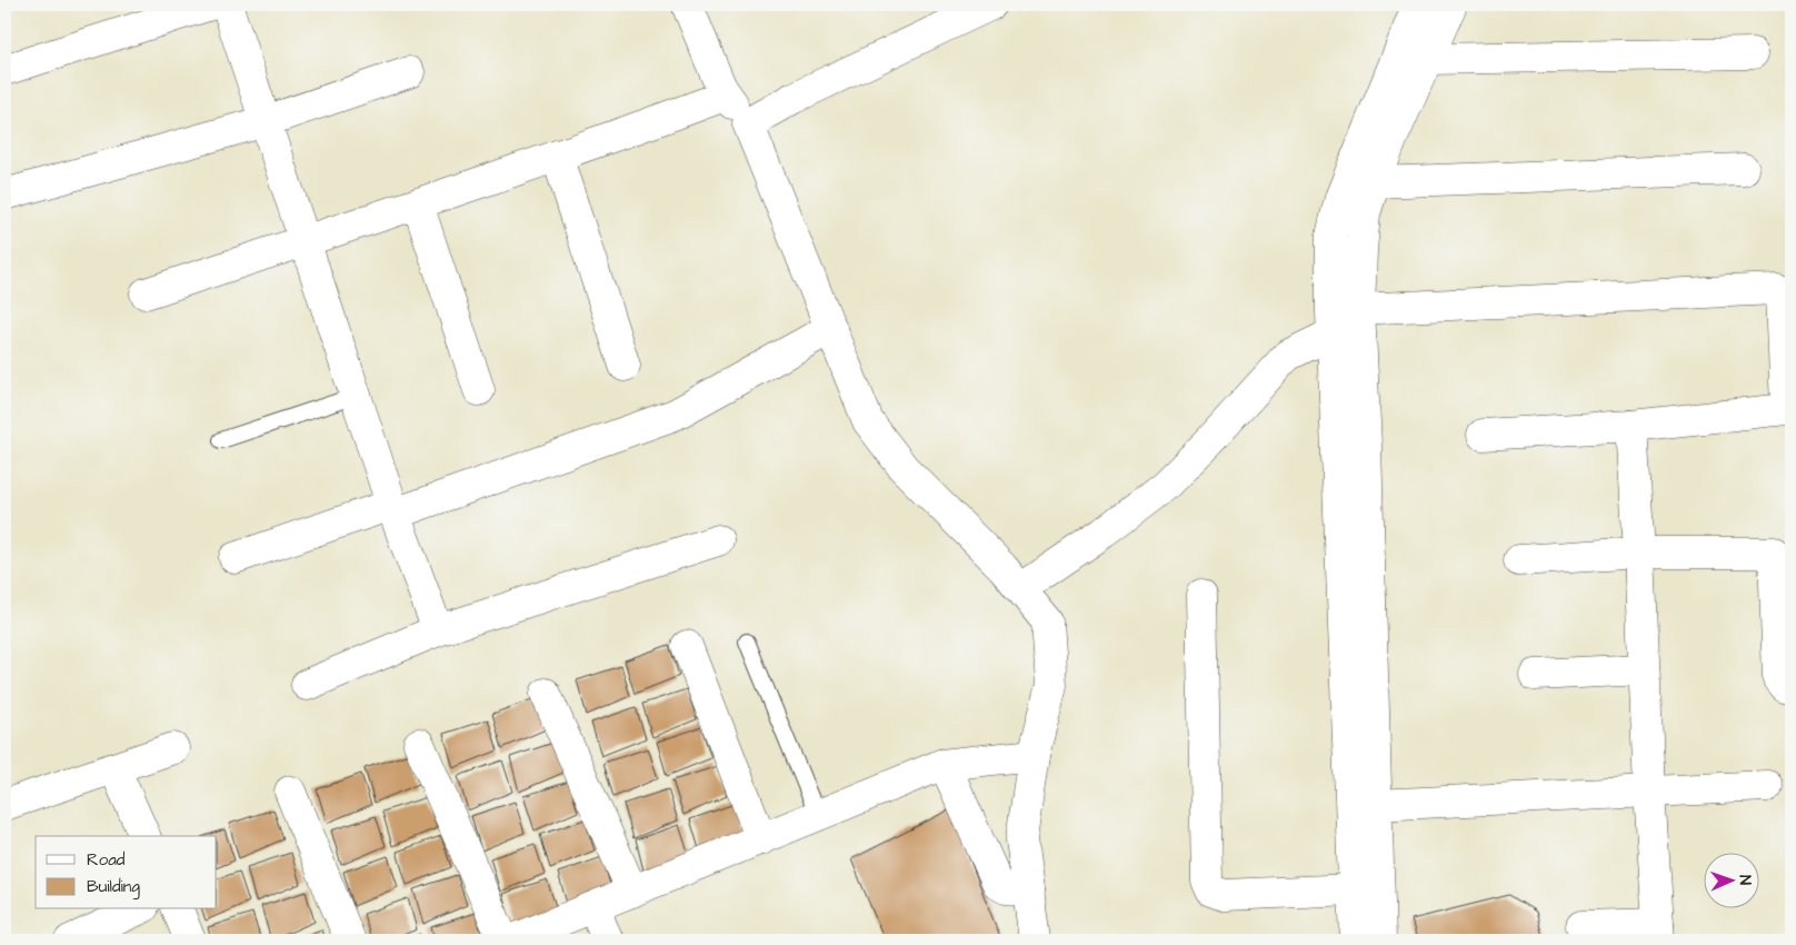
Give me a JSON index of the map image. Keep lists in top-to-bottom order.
{
  "legend": ["Road", "Building"],
  "north": "right"
}
